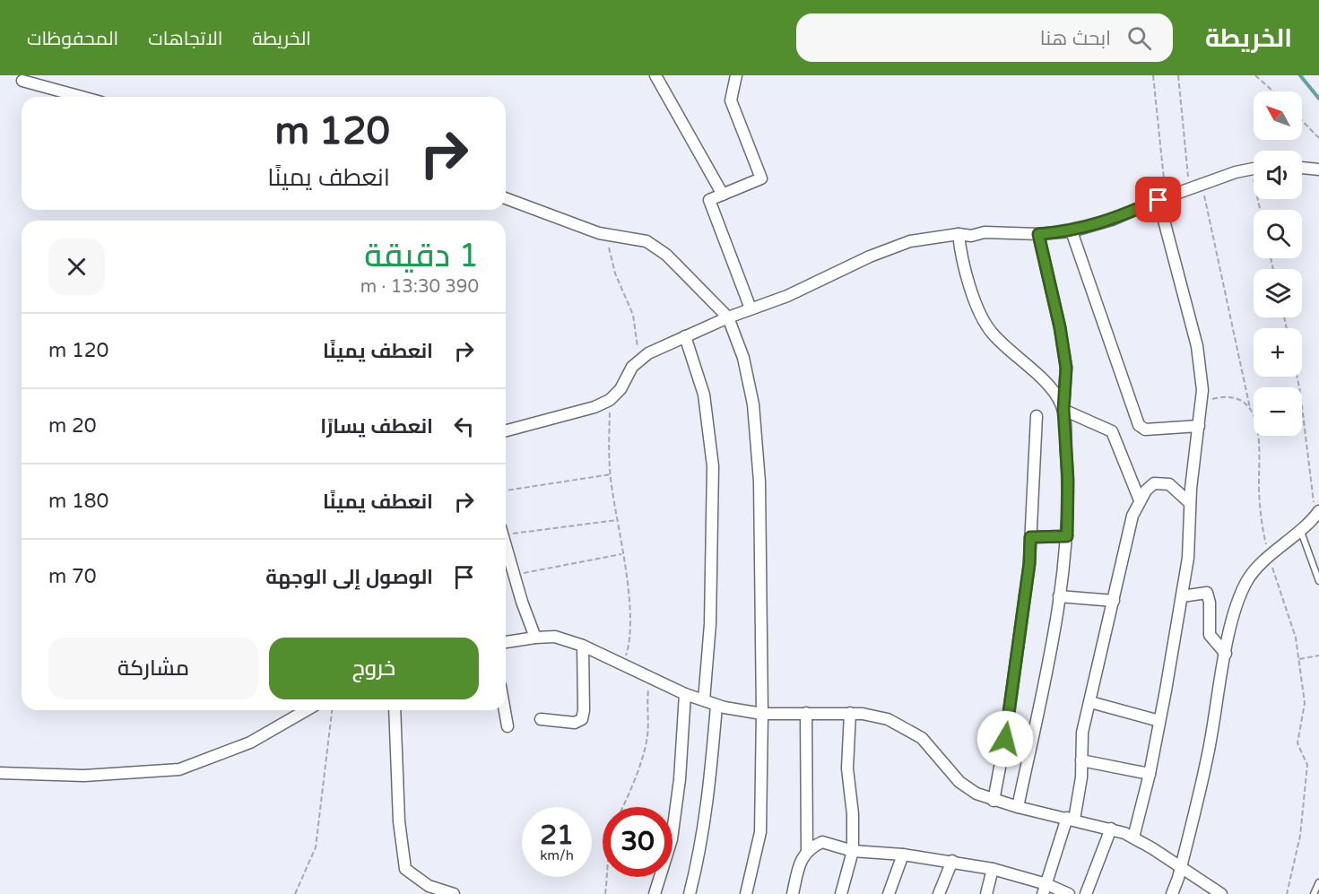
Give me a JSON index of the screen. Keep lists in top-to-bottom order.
{
  "north": "top left",
  "page": {
    "header": "الخريطة",
    "search": "ابحث هنا",
    "nav": ["الخريطة", "الاتجاهات", "المحفوظات"],
    "map_buttons": ["+", "−"],
    "turn": ["120 m", "انعطف يمينًا"],
    "heading": ["1 دقيقة", "390 m · 13:30"],
    "list": [
      {
        "name": "انعطف يمينًا",
        "value": "120 m"
      },
      {
        "name": "انعطف يسارًا",
        "value": "20 m"
      },
      {
        "name": "انعطف يمينًا",
        "value": "180 m"
      },
      {
        "name": "الوصول إلى الوجهة",
        "value": "70 m"
      }
    ],
    "buttons": ["خروج", "مشاركة"],
    "speed": "21 km/h",
    "limit": "30"
  }
}
